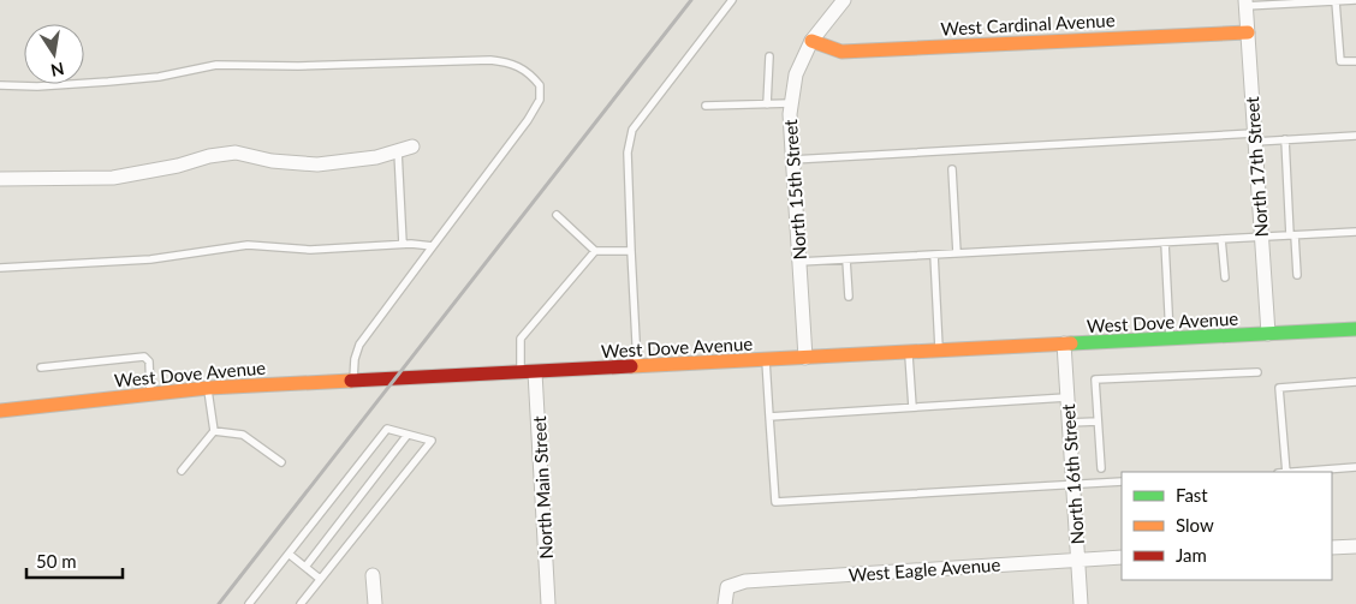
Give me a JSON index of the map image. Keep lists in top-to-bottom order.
{
  "streets": {
    "main road": ["West Cardinal Avenue", "West Dove Avenue"],
    "street": [
      "North 17th Street",
      "North 15th Street",
      "North 16th Street",
      "North Main Street",
      "West Eagle Avenue"
    ]
  },
  "crossings": [
    ["West Cardinal Avenue", "North 17th Street"],
    ["West Cardinal Avenue", "North 15th Street"],
    ["North 17th Street", "West Dove Avenue"],
    ["North 15th Street", "West Dove Avenue"],
    ["West Dove Avenue", "North 16th Street"],
    ["West Dove Avenue", "North Main Street"],
    ["North 16th Street", "West Eagle Avenue"]
  ],
  "legend": ["Fast", "Slow", "Jam"],
  "scale_bar": "50 m",
  "north": "bottom"
}
